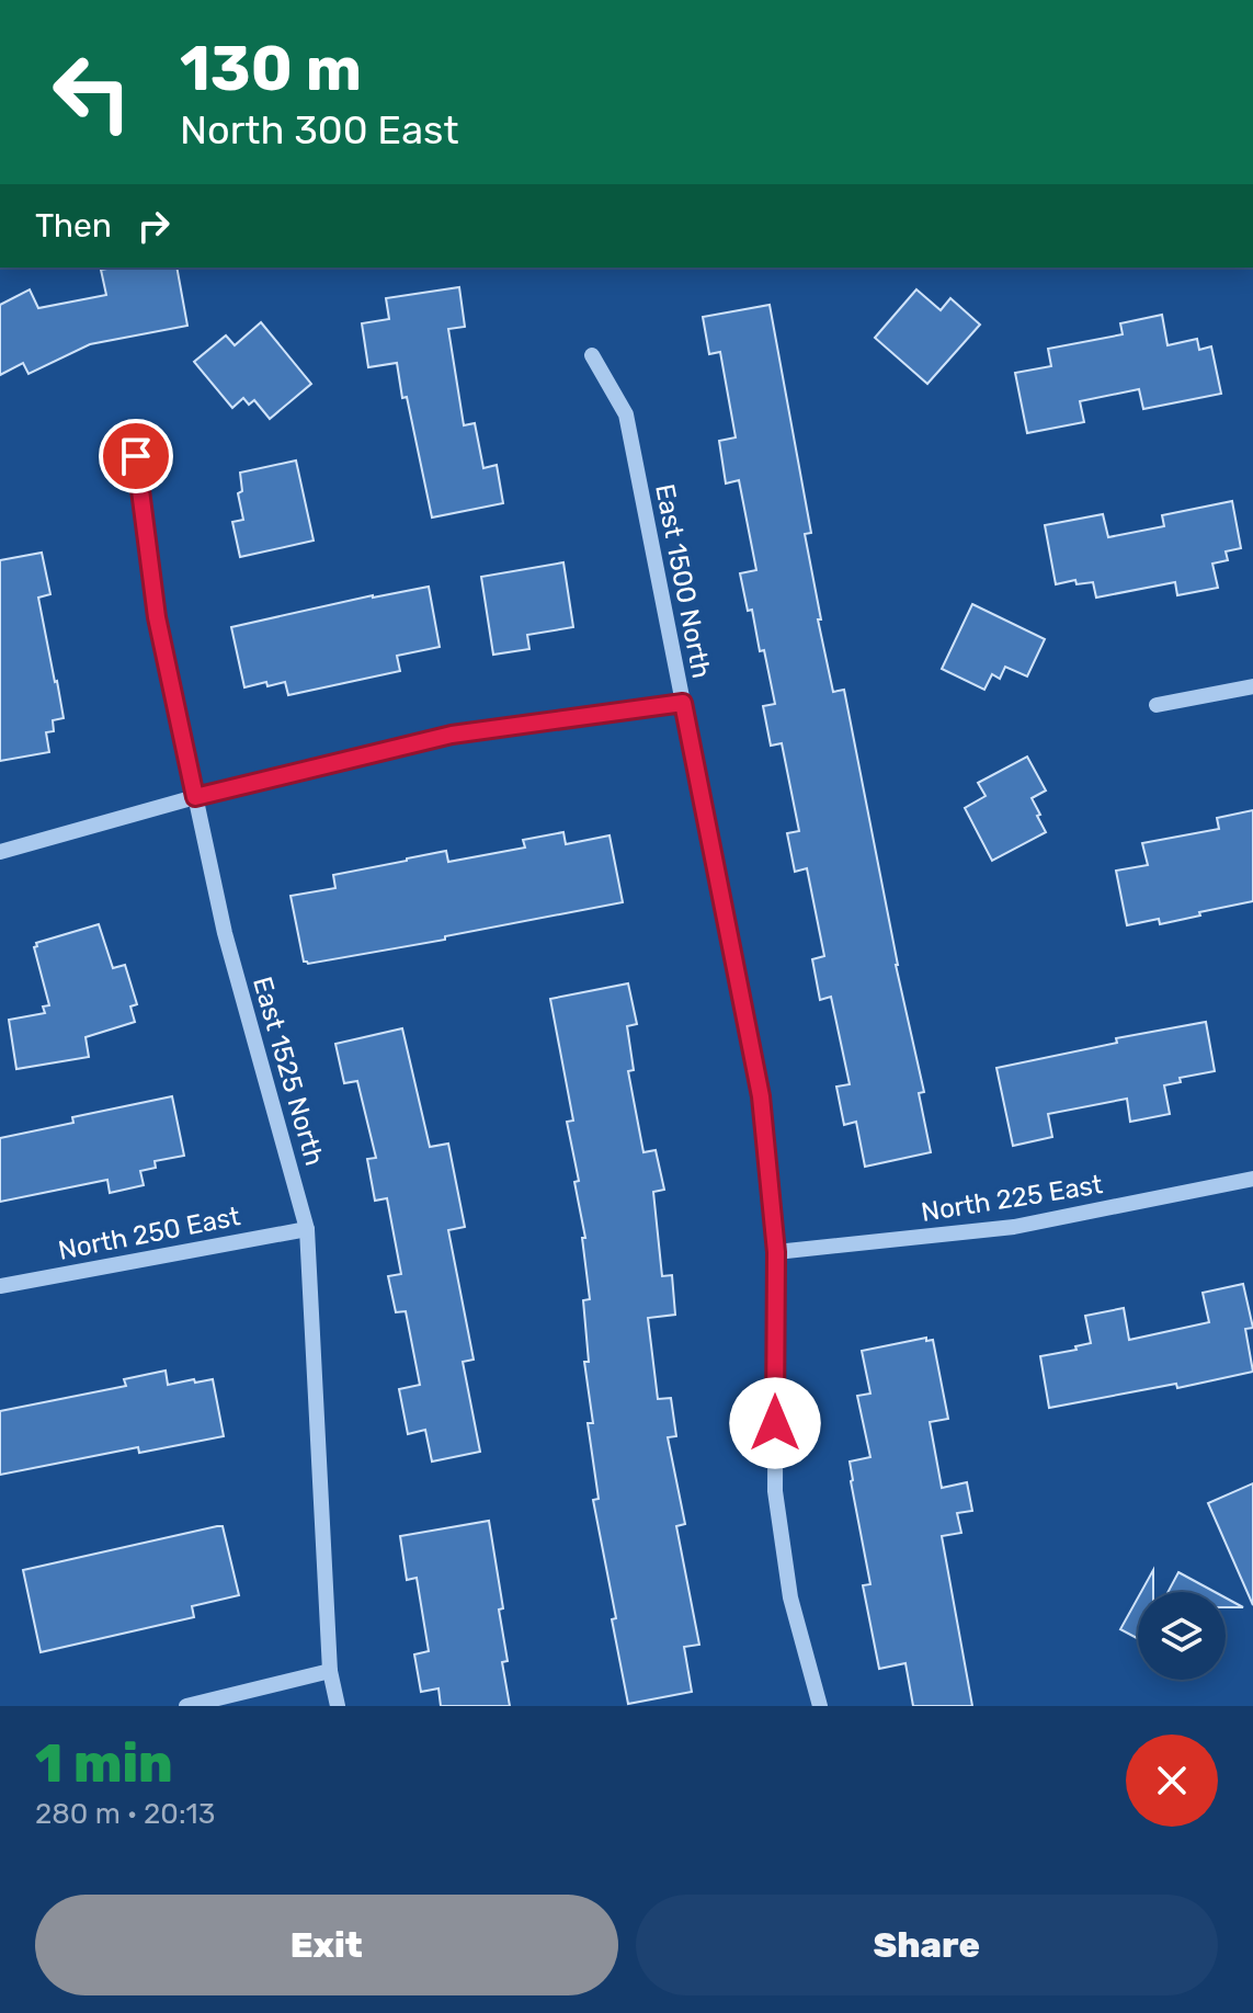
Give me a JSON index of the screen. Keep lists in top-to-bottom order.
{
  "streets": {
    "street": [
      "East 1500 North",
      "East 1525 North",
      "North 225 East",
      "North 250 East"
    ]
  },
  "crossings": [
    ["East 1500 North", "North 225 East"],
    ["East 1525 North", "North 250 East"]
  ],
  "page": {
    "turn": ["130 m", "North 300 East"],
    "then": "Then",
    "heading": ["1 min", "280 m · 20:13"],
    "buttons": ["Exit", "Share"]
  }
}
